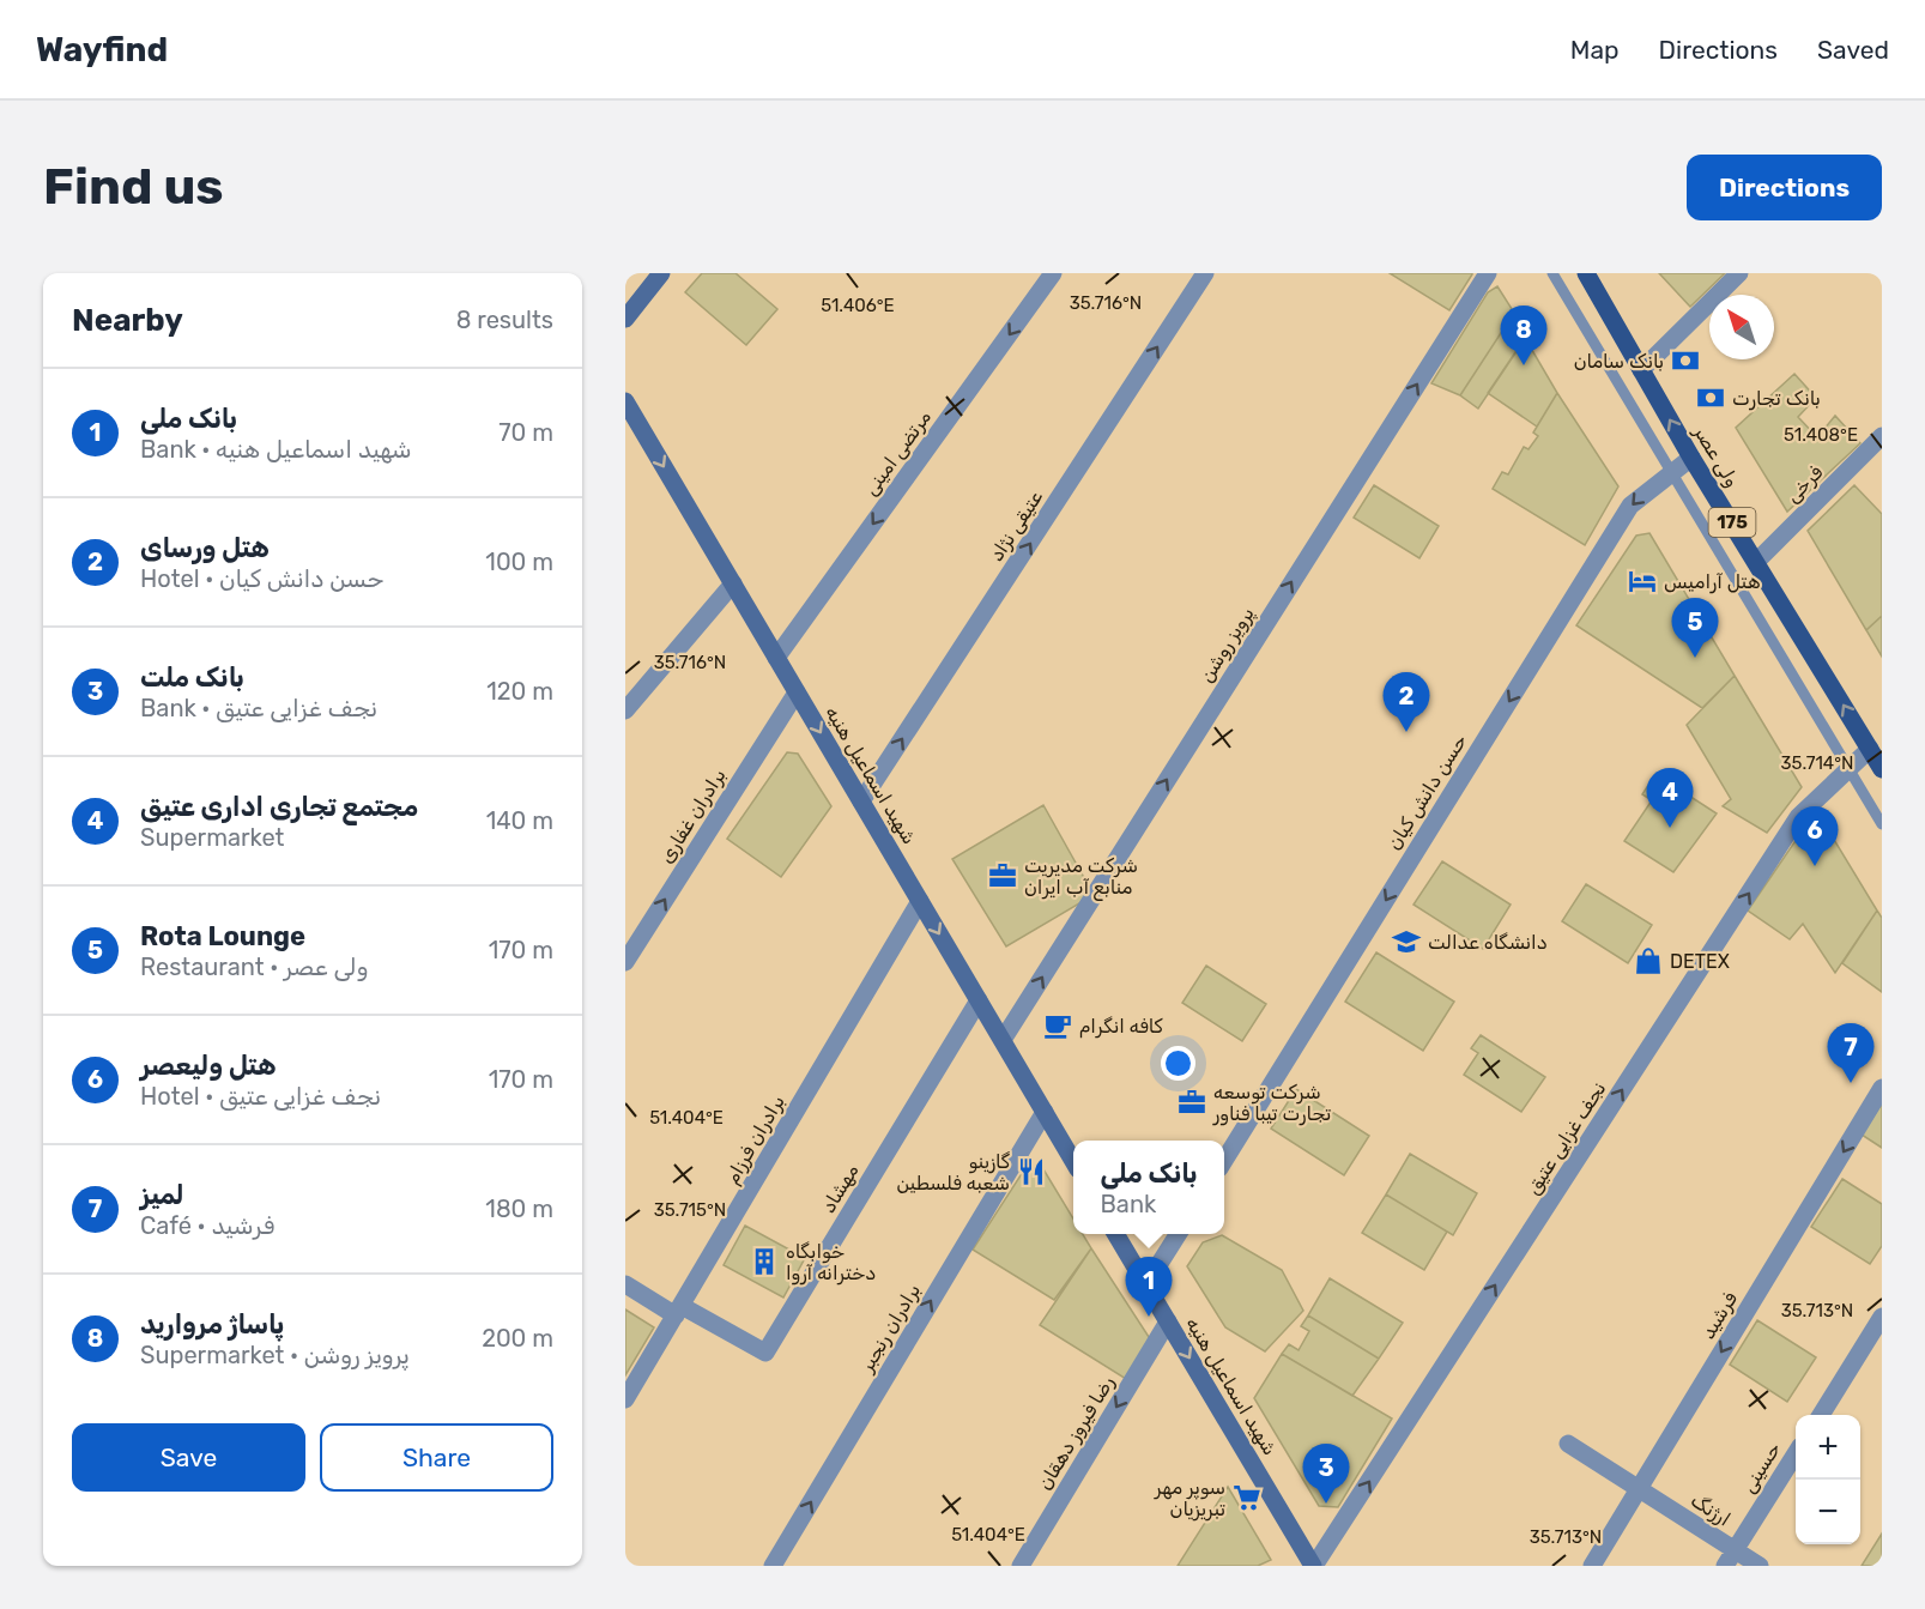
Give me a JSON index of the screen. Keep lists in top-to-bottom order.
{
  "streets": {
    "main road": ["ولی عصر", "175", "شهید اسماعیل هنیه"],
    "street": [
      "مرتضی امینی",
      "فرخی",
      "عتیقی نژاد",
      "پرویز روشن",
      "حسن دانش کیان",
      "برادران غفاری",
      "نجف غزایی عتیق",
      "برادران فرزام",
      "مهشاد",
      "فرشید",
      "برادران رنجبر",
      "رضا فیروز دهقان",
      "حسینی",
      "ارژنگ"
    ]
  },
  "crossings": [
    ["مرتضی امینی", "شهید اسماعیل هنیه"],
    ["ولی عصر", "فرخی"],
    ["ولی عصر", "حسن دانش کیان"],
    ["ولی عصر", "نجف غزایی عتیق"],
    ["عتیقی نژاد", "شهید اسماعیل هنیه"],
    ["پرویز روشن", "شهید اسماعیل هنیه"],
    ["شهید اسماعیل هنیه", "برادران غفاری"],
    ["شهید اسماعیل هنیه", "نجف غزایی عتیق"],
    ["شهید اسماعیل هنیه", "برادران فرزام"],
    ["شهید اسماعیل هنیه", "مهشاد"],
    ["شهید اسماعیل هنیه", "برادران رنجبر"],
    ["شهید اسماعیل هنیه", "رضا فیروز دهقان"],
    ["برادران فرزام", "مهشاد"],
    ["فرشید", "ارژنگ"],
    ["حسینی", "ارژنگ"]
  ],
  "one_way": [
    "مرتضی امینی",
    "ولی عصر",
    "عتیقی نژاد",
    "پرویز روشن",
    "شهید اسماعیل هنیه",
    "حسن دانش کیان",
    "نجف غزایی عتیق",
    "فرشید",
    "برادران رنجبر",
    "رضا فیروز دهقان"
  ],
  "places": {
    "bank": ["بانک سامان", "بانک تجارت"],
    "hotel": ["هتل آرامیس"],
    "office": ["شرکت مدیریت منابع آب ایران", "شرکت توسعه تجارت تیبا فناور"],
    "school or university": ["دانشگاه عدالت"],
    "shop": ["DETEX"],
    "cafe": ["کافه انگرام"],
    "restaurant": ["گازینو شعبه فلسطین"],
    "building": ["خوابگاه دخترانه آروا"],
    "supermarket": ["سوپر مهر تبریزیان"]
  },
  "north": "top left",
  "page": {
    "header": "Wayfind",
    "nav": ["Map", "Directions", "Saved"],
    "buttons": [
      "Directions",
      ["Save", "Share"]
    ],
    "title": "Find us",
    "heading": ["Nearby", "8 results"],
    "pins": [
      "8",
      "5",
      "2",
      "4",
      "6",
      "7",
      "1",
      "3"
    ],
    "list": [
      {
        "mark": "1",
        "name": "بانک ملی",
        "note": "Bank · شهید اسماعیل هنیه",
        "value": "70 m"
      },
      {
        "mark": "2",
        "name": "هتل ورسای",
        "note": "Hotel · حسن دانش کیان",
        "value": "100 m"
      },
      {
        "mark": "3",
        "name": "بانک ملت",
        "note": "Bank · نجف غزایی عتیق",
        "value": "120 m"
      },
      {
        "mark": "4",
        "name": "مجتمع تجاری اداری عتیق",
        "note": "Supermarket",
        "value": "140 m"
      },
      {
        "mark": "5",
        "name": "Rota Lounge",
        "note": "Restaurant · ولی عصر",
        "value": "170 m"
      },
      {
        "mark": "6",
        "name": "هتل ولیعصر",
        "note": "Hotel · نجف غزایی عتیق",
        "value": "170 m"
      },
      {
        "mark": "7",
        "name": "لمیز",
        "note": "Café · فرشید",
        "value": "180 m"
      },
      {
        "mark": "8",
        "name": "پاساژ مروارید",
        "note": "Supermarket · پرویز روشن",
        "value": "200 m"
      }
    ],
    "popup": ["بانک ملی", "Bank"],
    "map_buttons": ["+", "−"]
  },
  "coordinates": [
    "35.716°N",
    "51.406°E",
    "51.408°E",
    "35.714°N",
    "51.404°E",
    "35.715°N",
    "35.713°N"
  ]
}
